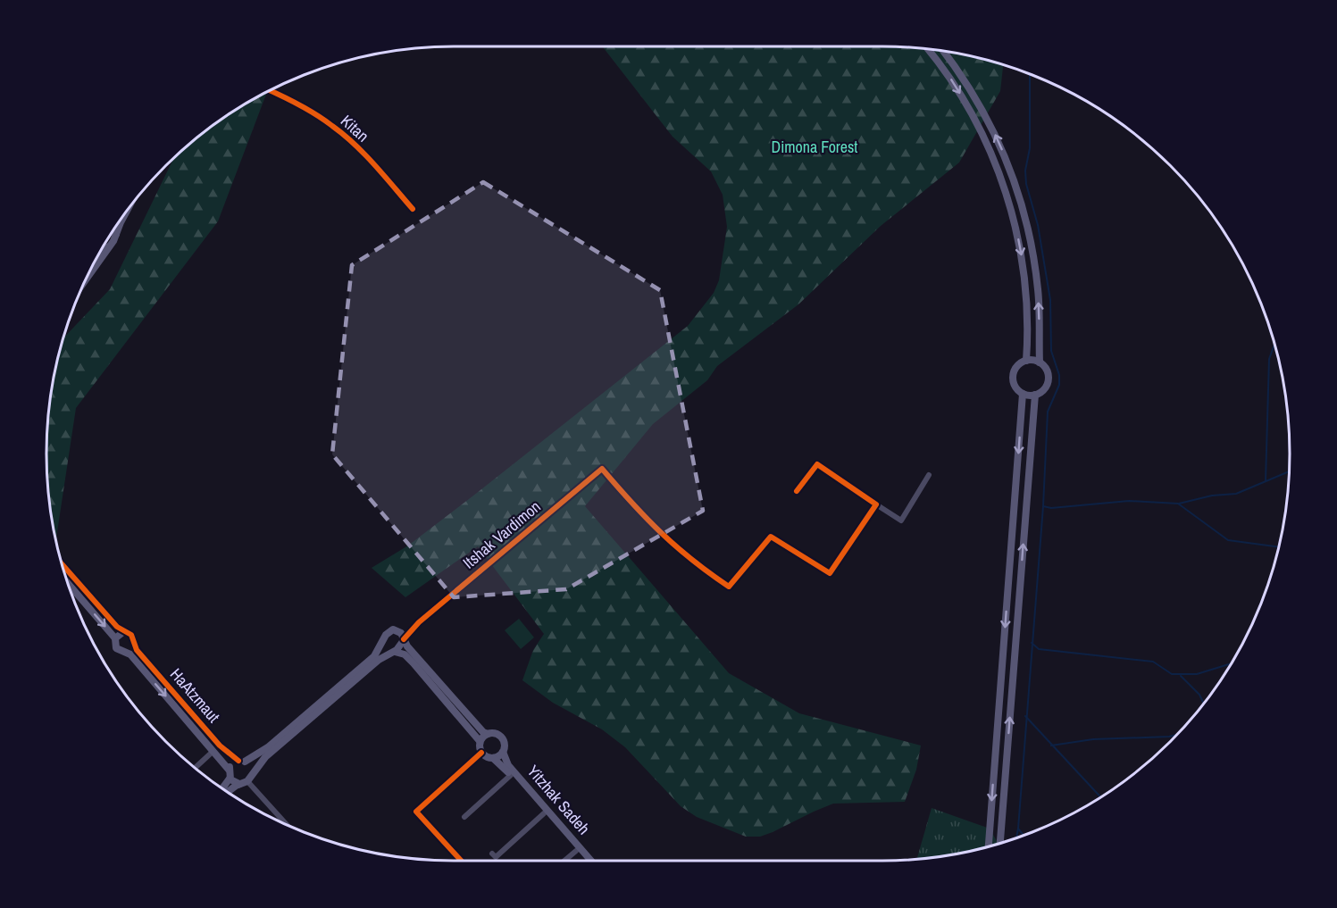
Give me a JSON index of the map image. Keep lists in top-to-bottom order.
{
  "streets": {
    "main road": ["HaAtzmaut", "Yitzhak Sadeh"],
    "street": ["Kitan", "Itshak Vardimon"]
  },
  "parks": ["Dimona Forest"]
}
